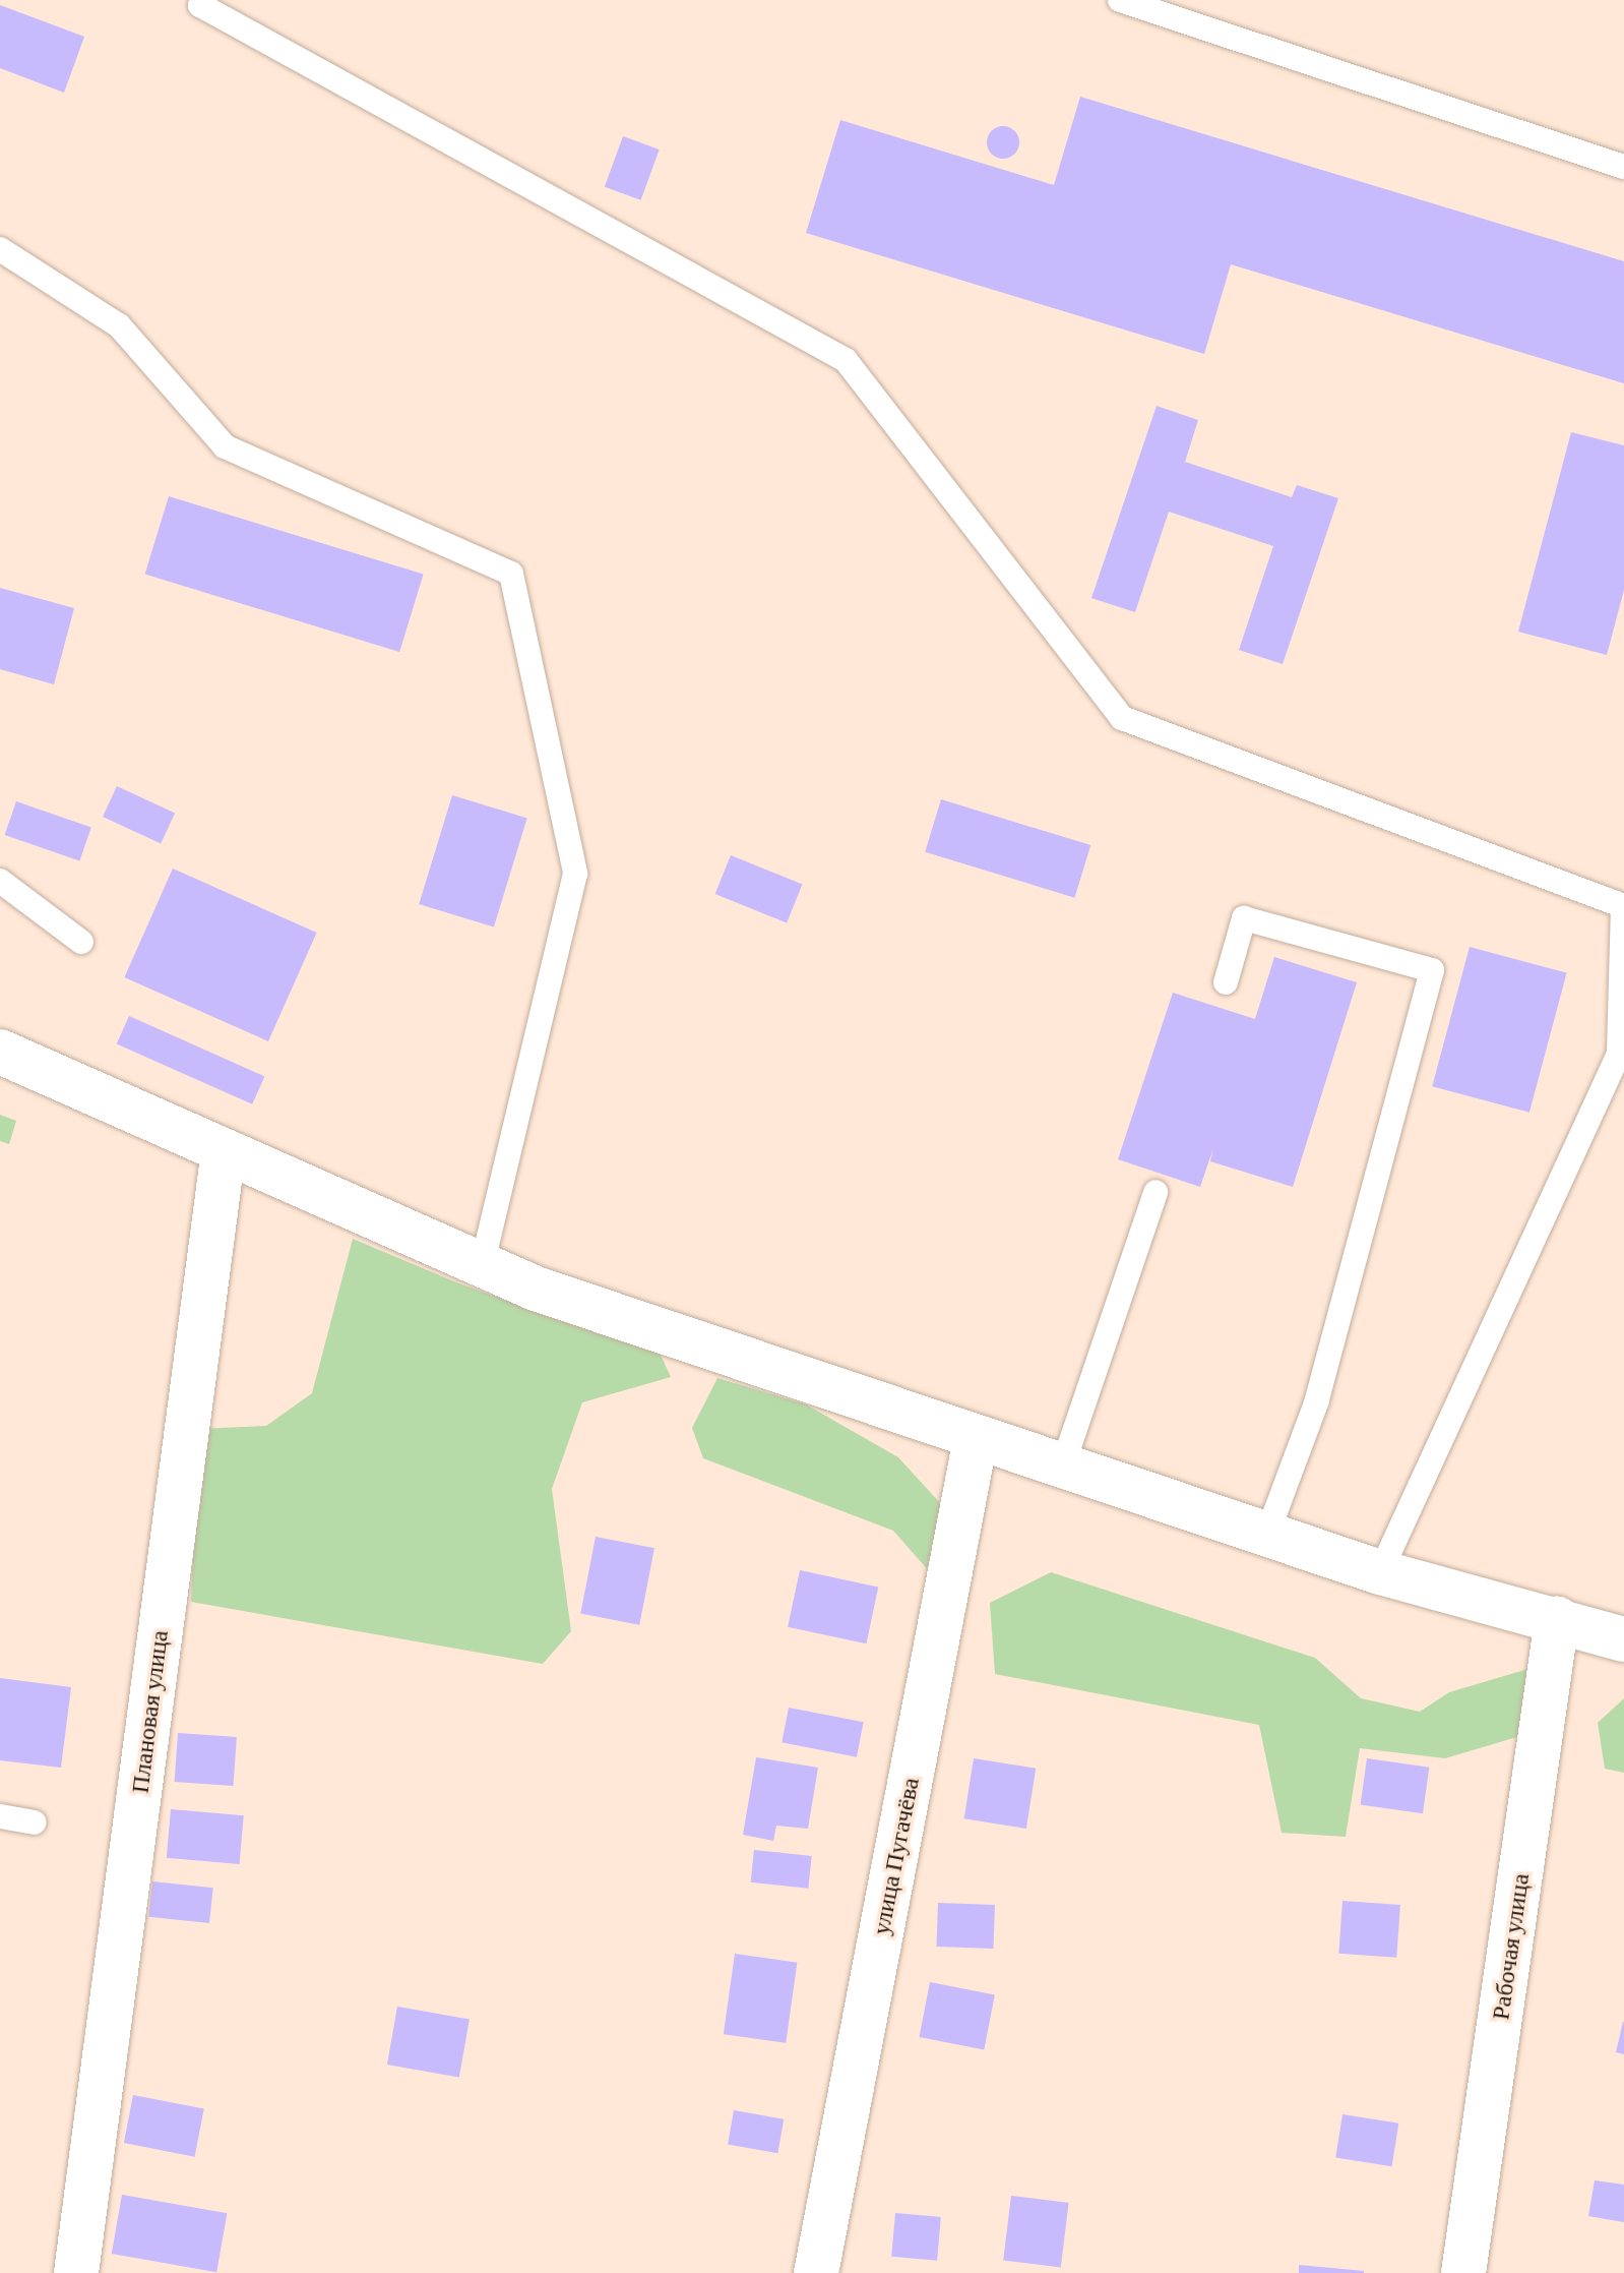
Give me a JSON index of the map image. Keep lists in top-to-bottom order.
{
  "streets": {
    "street": ["Плановая улица", "улица Пугачёва", "Рабочая улица"]
  }
}
